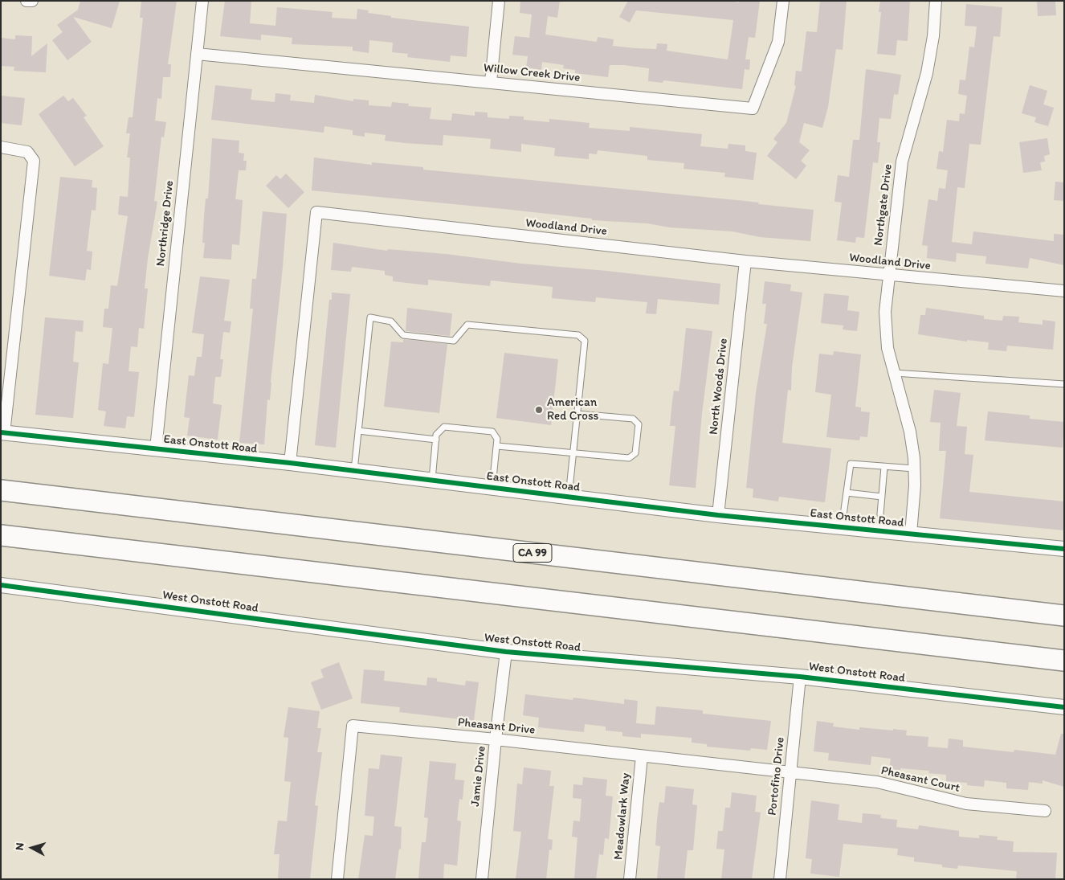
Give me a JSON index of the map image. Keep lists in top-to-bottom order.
{
  "streets": {
    "highway": ["CA 99"],
    "street": [
      "Willow Creek Drive",
      "Northgate Drive",
      "Northridge Drive",
      "Woodland Drive",
      "North Woods Drive",
      "East Onstott Road",
      "West Onstott Road",
      "Pheasant Drive",
      "Jamie Drive",
      "Portofino Drive",
      "Pheasant Court",
      "Meadowlark Way"
    ]
  },
  "crossings": [
    ["Willow Creek Drive", "Northridge Drive"],
    ["Northgate Drive", "Woodland Drive"],
    ["Northgate Drive", "East Onstott Road"],
    ["Northridge Drive", "East Onstott Road"],
    ["Woodland Drive", "North Woods Drive"],
    ["Woodland Drive", "East Onstott Road"],
    ["North Woods Drive", "East Onstott Road"],
    ["West Onstott Road", "Jamie Drive"],
    ["West Onstott Road", "Portofino Drive"],
    ["Pheasant Drive", "Jamie Drive"],
    ["Pheasant Drive", "Portofino Drive"],
    ["Pheasant Drive", "Pheasant Court"],
    ["Pheasant Drive", "Meadowlark Way"],
    ["Portofino Drive", "Pheasant Court"]
  ],
  "places": ["American Red Cross"],
  "north": "left"
}
